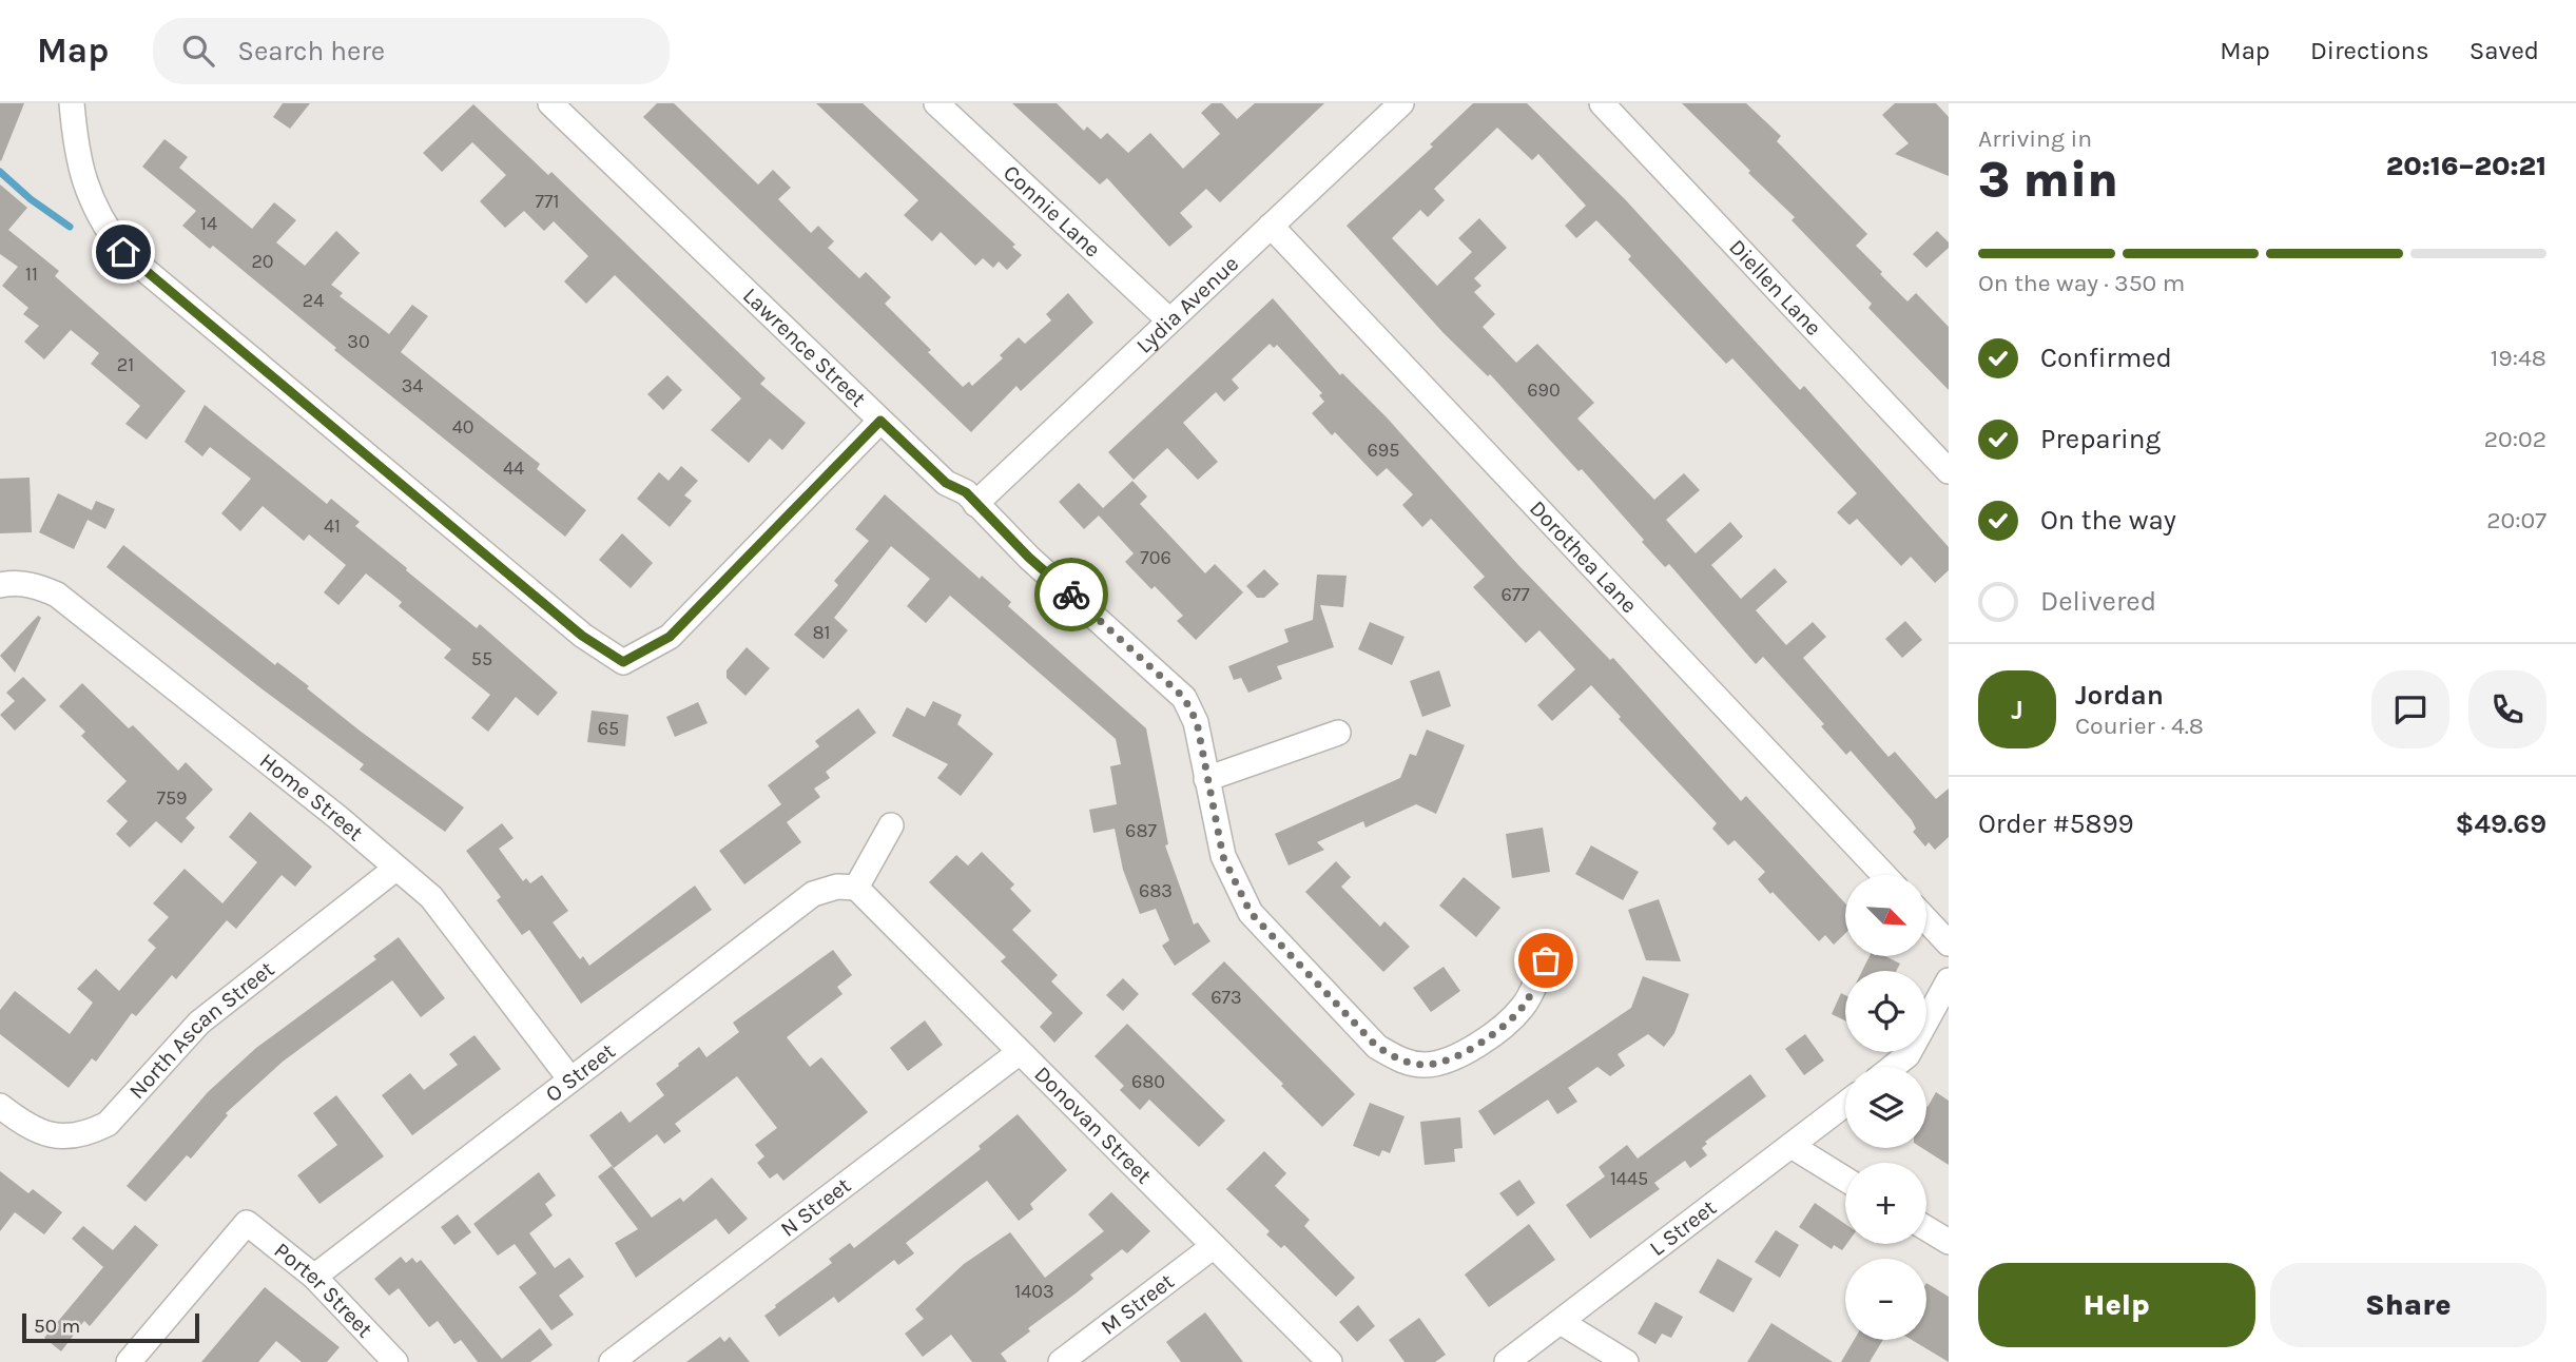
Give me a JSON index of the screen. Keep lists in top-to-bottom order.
{
  "streets": {
    "street": [
      "Connie Lane",
      "Diellen Lane",
      "Lydia Avenue",
      "Lawrence Street",
      "Dorothea Lane",
      "Home Street",
      "North Ascan Street",
      "O Street",
      "Donovan Street",
      "N Street",
      "L Street",
      "Porter Street",
      "M Street"
    ]
  },
  "crossings": [
    ["Connie Lane", "Lydia Avenue"],
    ["Lydia Avenue", "Lawrence Street"],
    ["Lydia Avenue", "Dorothea Lane"],
    ["Home Street", "North Ascan Street"],
    ["Home Street", "O Street"],
    ["O Street", "Donovan Street"],
    ["O Street", "Porter Street"],
    ["Donovan Street", "N Street"],
    ["Donovan Street", "M Street"]
  ],
  "house_numbers": [
    "771",
    "14",
    "20",
    "11",
    "24",
    "30",
    "21",
    "34",
    "690",
    "40",
    "695",
    "44",
    "41",
    "706",
    "677",
    "81",
    "55",
    "65",
    "759",
    "687",
    "683",
    "673",
    "680",
    "1445",
    "1403"
  ],
  "scale_bar": "50 m",
  "north": "bottom right",
  "page": {
    "header": "Map",
    "search": "Search here",
    "nav": ["Map", "Directions", "Saved"],
    "heading": ["3 min", "Arriving in", "20:16–20:21"],
    "panel": [
      "Jordan",
      "Courier · 4.8",
      "Order #5899",
      "$49.69"
    ],
    "bar": "On the way · 350 m",
    "list": [
      ["Confirmed", "19:48"],
      ["Preparing", "20:02"],
      ["On the way", "20:07"],
      "Delivered"
    ],
    "round": "J",
    "map_buttons": ["+", "−"],
    "buttons": ["Help", "Share"],
    "scale": "50 m"
  }
}
